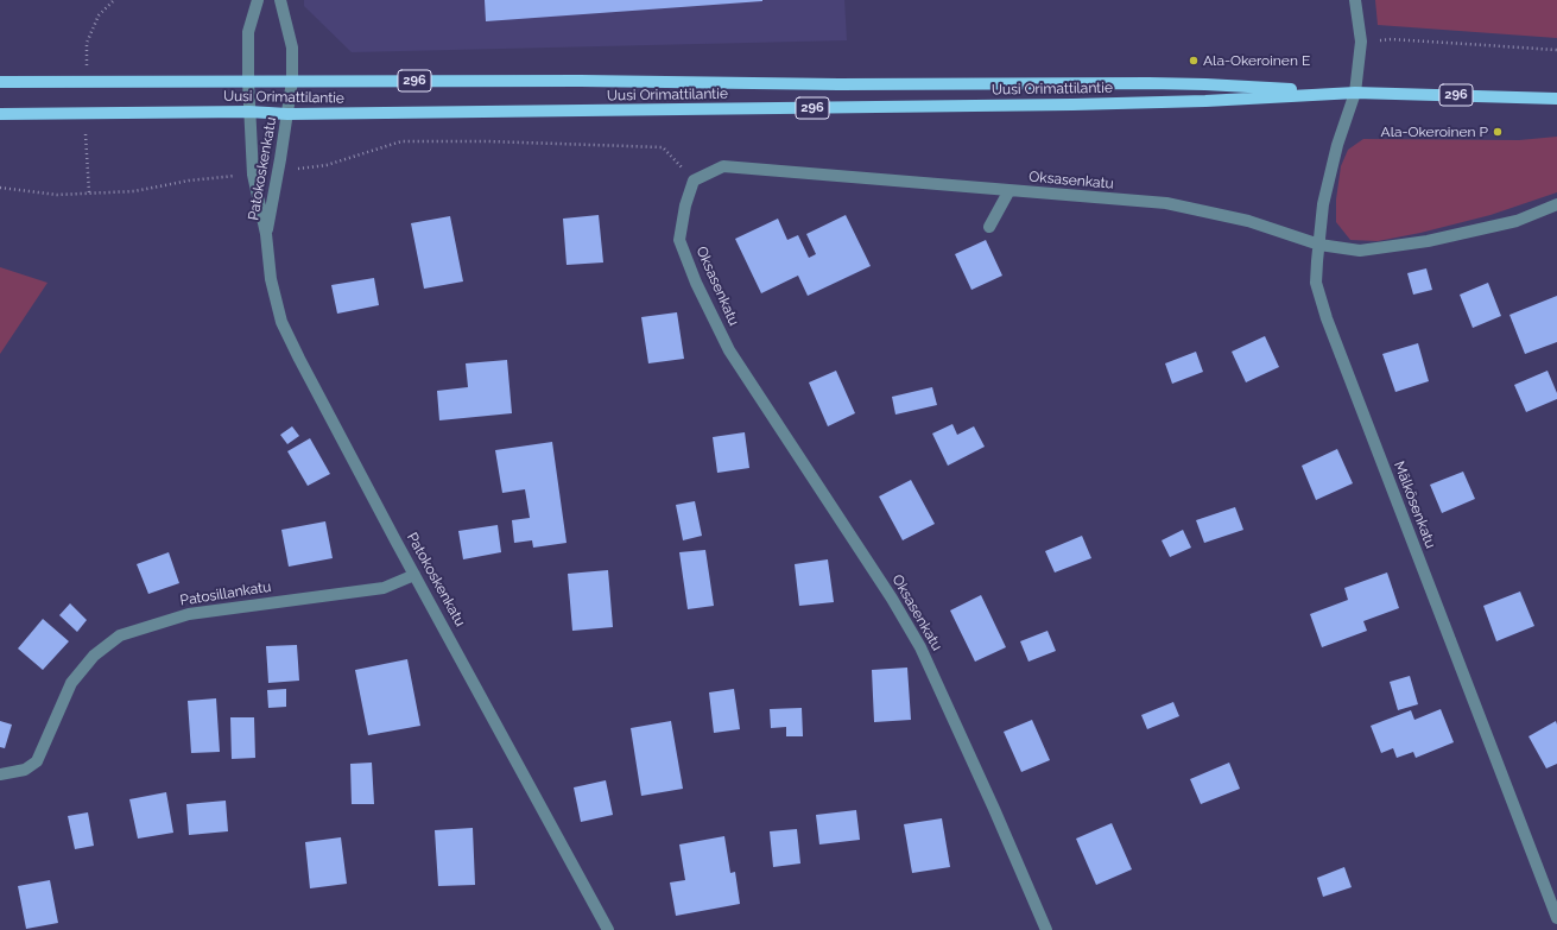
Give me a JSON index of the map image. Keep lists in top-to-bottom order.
{
  "streets": {
    "main road": ["296", "Uusi Orimattilantie"],
    "street": [
      "Patokoskenkatu",
      "Oksasenkatu",
      "Mälkösenkatu",
      "Patosillankatu"
    ]
  },
  "crossings": [
    ["Uusi Orimattilantie", "Patokoskenkatu"],
    ["Uusi Orimattilantie", "Mälkösenkatu"],
    ["Patokoskenkatu", "Patosillankatu"],
    ["Oksasenkatu", "Mälkösenkatu"]
  ],
  "places": ["Ala-Okeroinen E", "Ala-Okeroinen P"]
}
